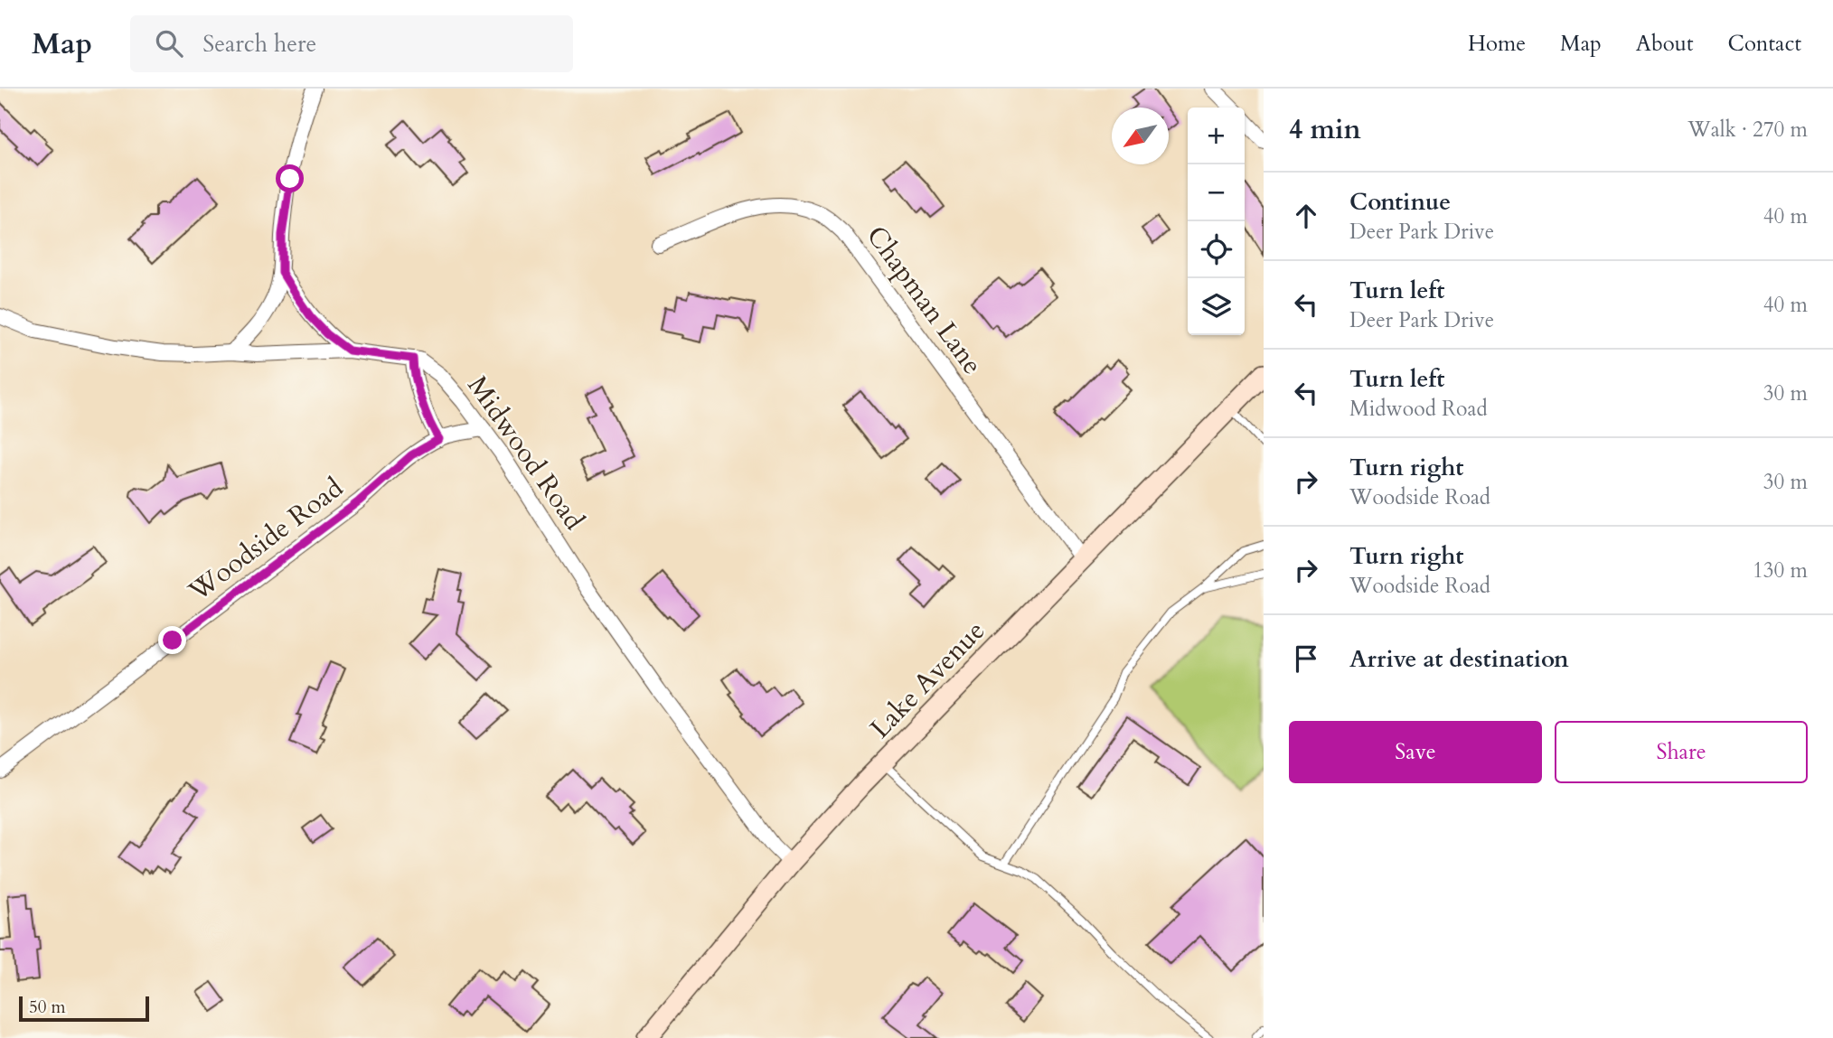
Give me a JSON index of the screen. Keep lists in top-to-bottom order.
{
  "streets": {
    "main road": ["Lake Avenue"],
    "street": ["Chapman Lane", "Midwood Road", "Woodside Road"]
  },
  "crossings": [
    ["Chapman Lane", "Lake Avenue"],
    ["Midwood Road", "Woodside Road"],
    ["Midwood Road", "Lake Avenue"]
  ],
  "scale_bar": "50 m",
  "north": "bottom left",
  "page": {
    "header": "Map",
    "search": "Search here",
    "nav": [
      "Home",
      "Map",
      "About",
      "Contact"
    ],
    "heading": ["4 min", "Walk · 270 m"],
    "map_buttons": ["+", "−"],
    "list": [
      ["Continue", "Deer Park Drive", "40 m"],
      ["Turn left", "Deer Park Drive", "40 m"],
      ["Turn left", "Midwood Road", "30 m"],
      ["Turn right", "Woodside Road", "30 m"],
      ["Turn right", "Woodside Road", "130 m"],
      "Arrive at destination"
    ],
    "buttons": ["Save", "Share"],
    "scale": "50 m"
  }
}
